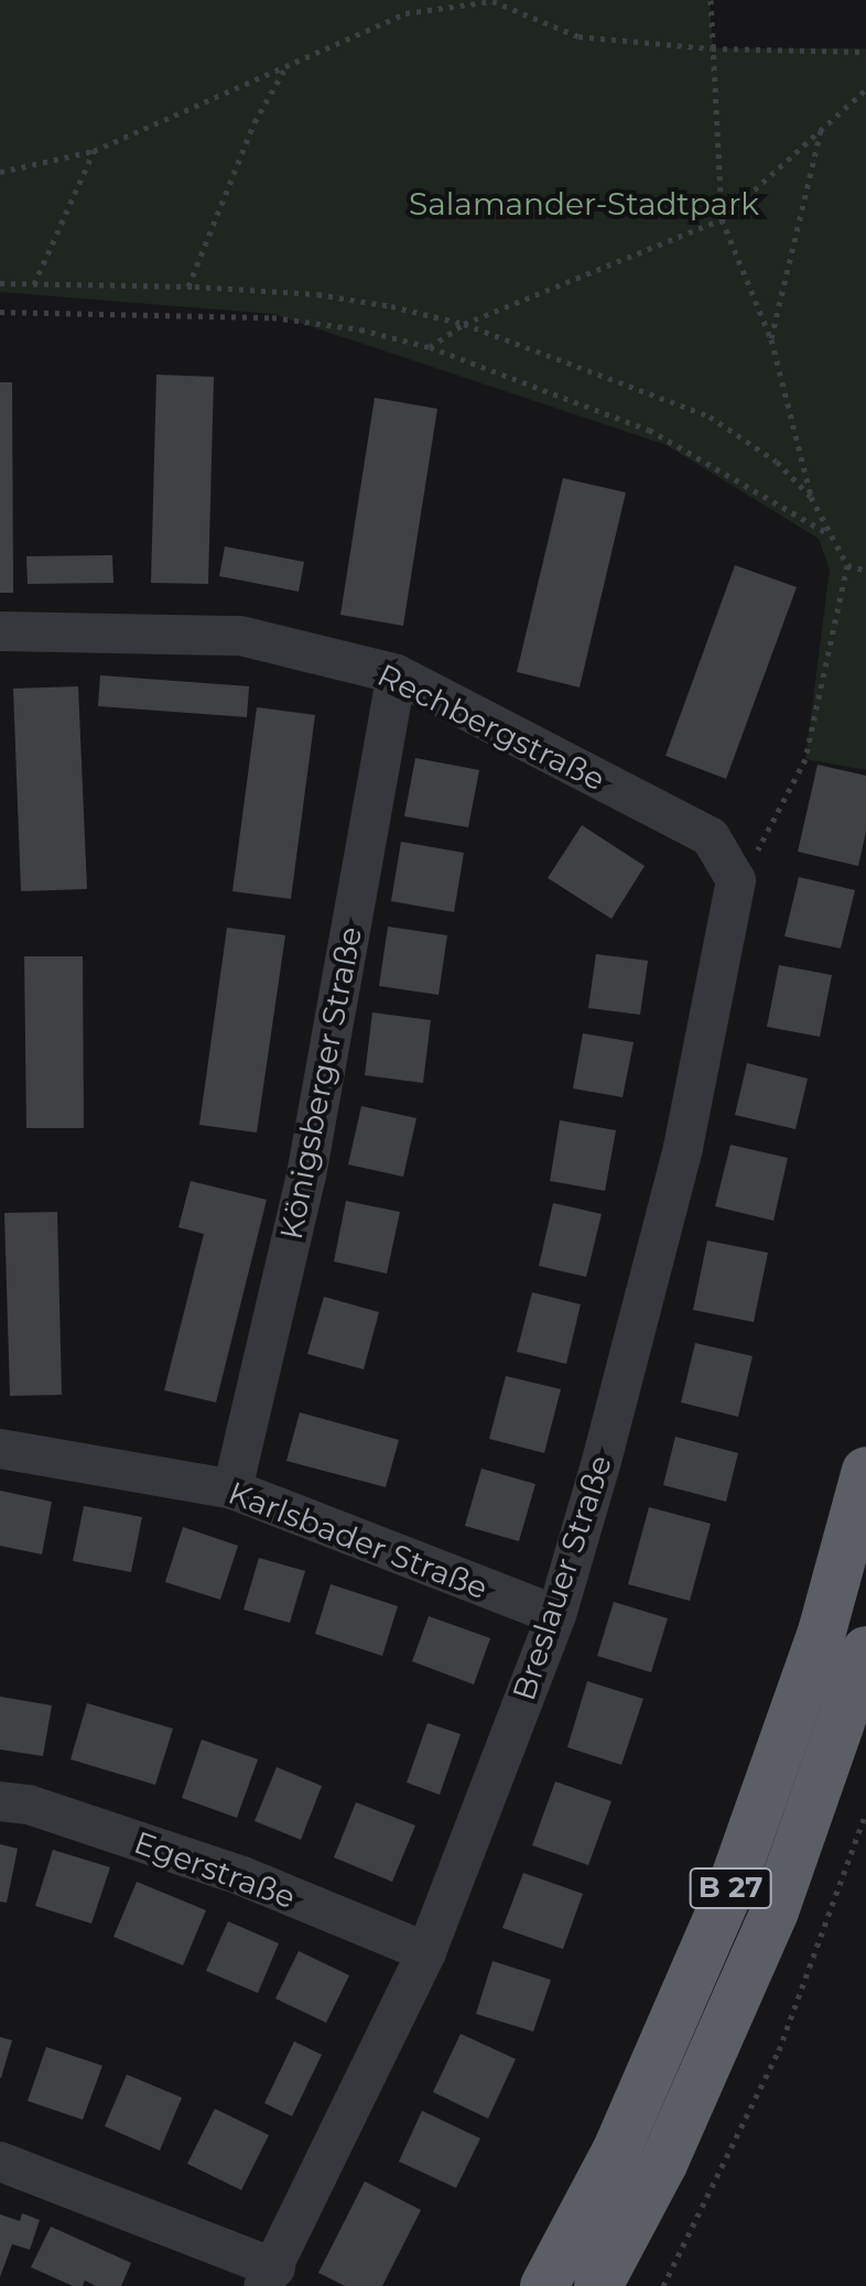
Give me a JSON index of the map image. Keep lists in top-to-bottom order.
{
  "streets": {
    "highway": ["B 27"],
    "street": [
      "Rechbergstraße",
      "Königsberger Straße",
      "Karlsbader Straße",
      "Breslauer Straße",
      "Egerstraße"
    ]
  },
  "crossings": [
    ["Rechbergstraße", "Königsberger Straße"],
    ["Rechbergstraße", "Breslauer Straße"],
    ["Königsberger Straße", "Karlsbader Straße"],
    ["Karlsbader Straße", "Breslauer Straße"],
    ["Breslauer Straße", "Egerstraße"]
  ],
  "parks": ["Salamander-Stadtpark"]
}
